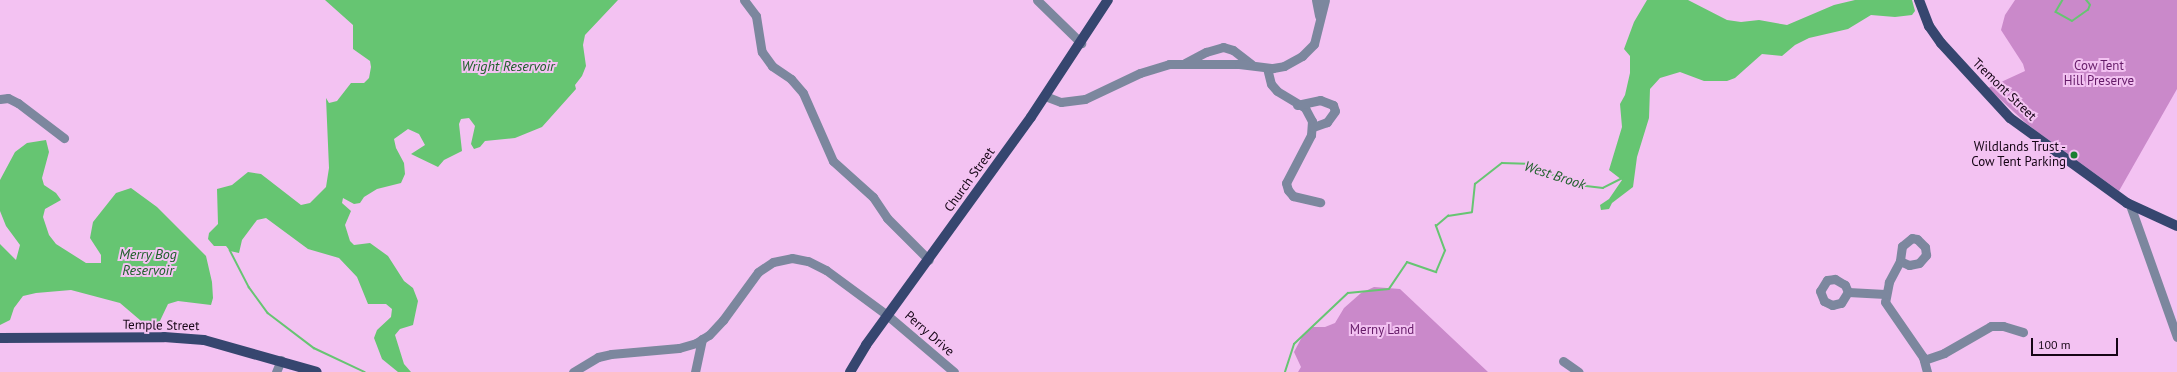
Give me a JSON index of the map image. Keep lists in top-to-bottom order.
{
  "streets": {
    "main road": ["Tremont Street", "Church Street", "Temple Street"],
    "street": ["Perry Drive"]
  },
  "crossings": [
    ["Church Street", "Perry Drive"]
  ],
  "water": ["Wright Reservoir", "West Brook", "Merry Bog Reservoir"],
  "parks": ["Cow Tent Hill Preserve", "Merny Land"],
  "places": ["Wildlands Trust - Cow Tent Parking"],
  "scale_bar": "100 m"
}
